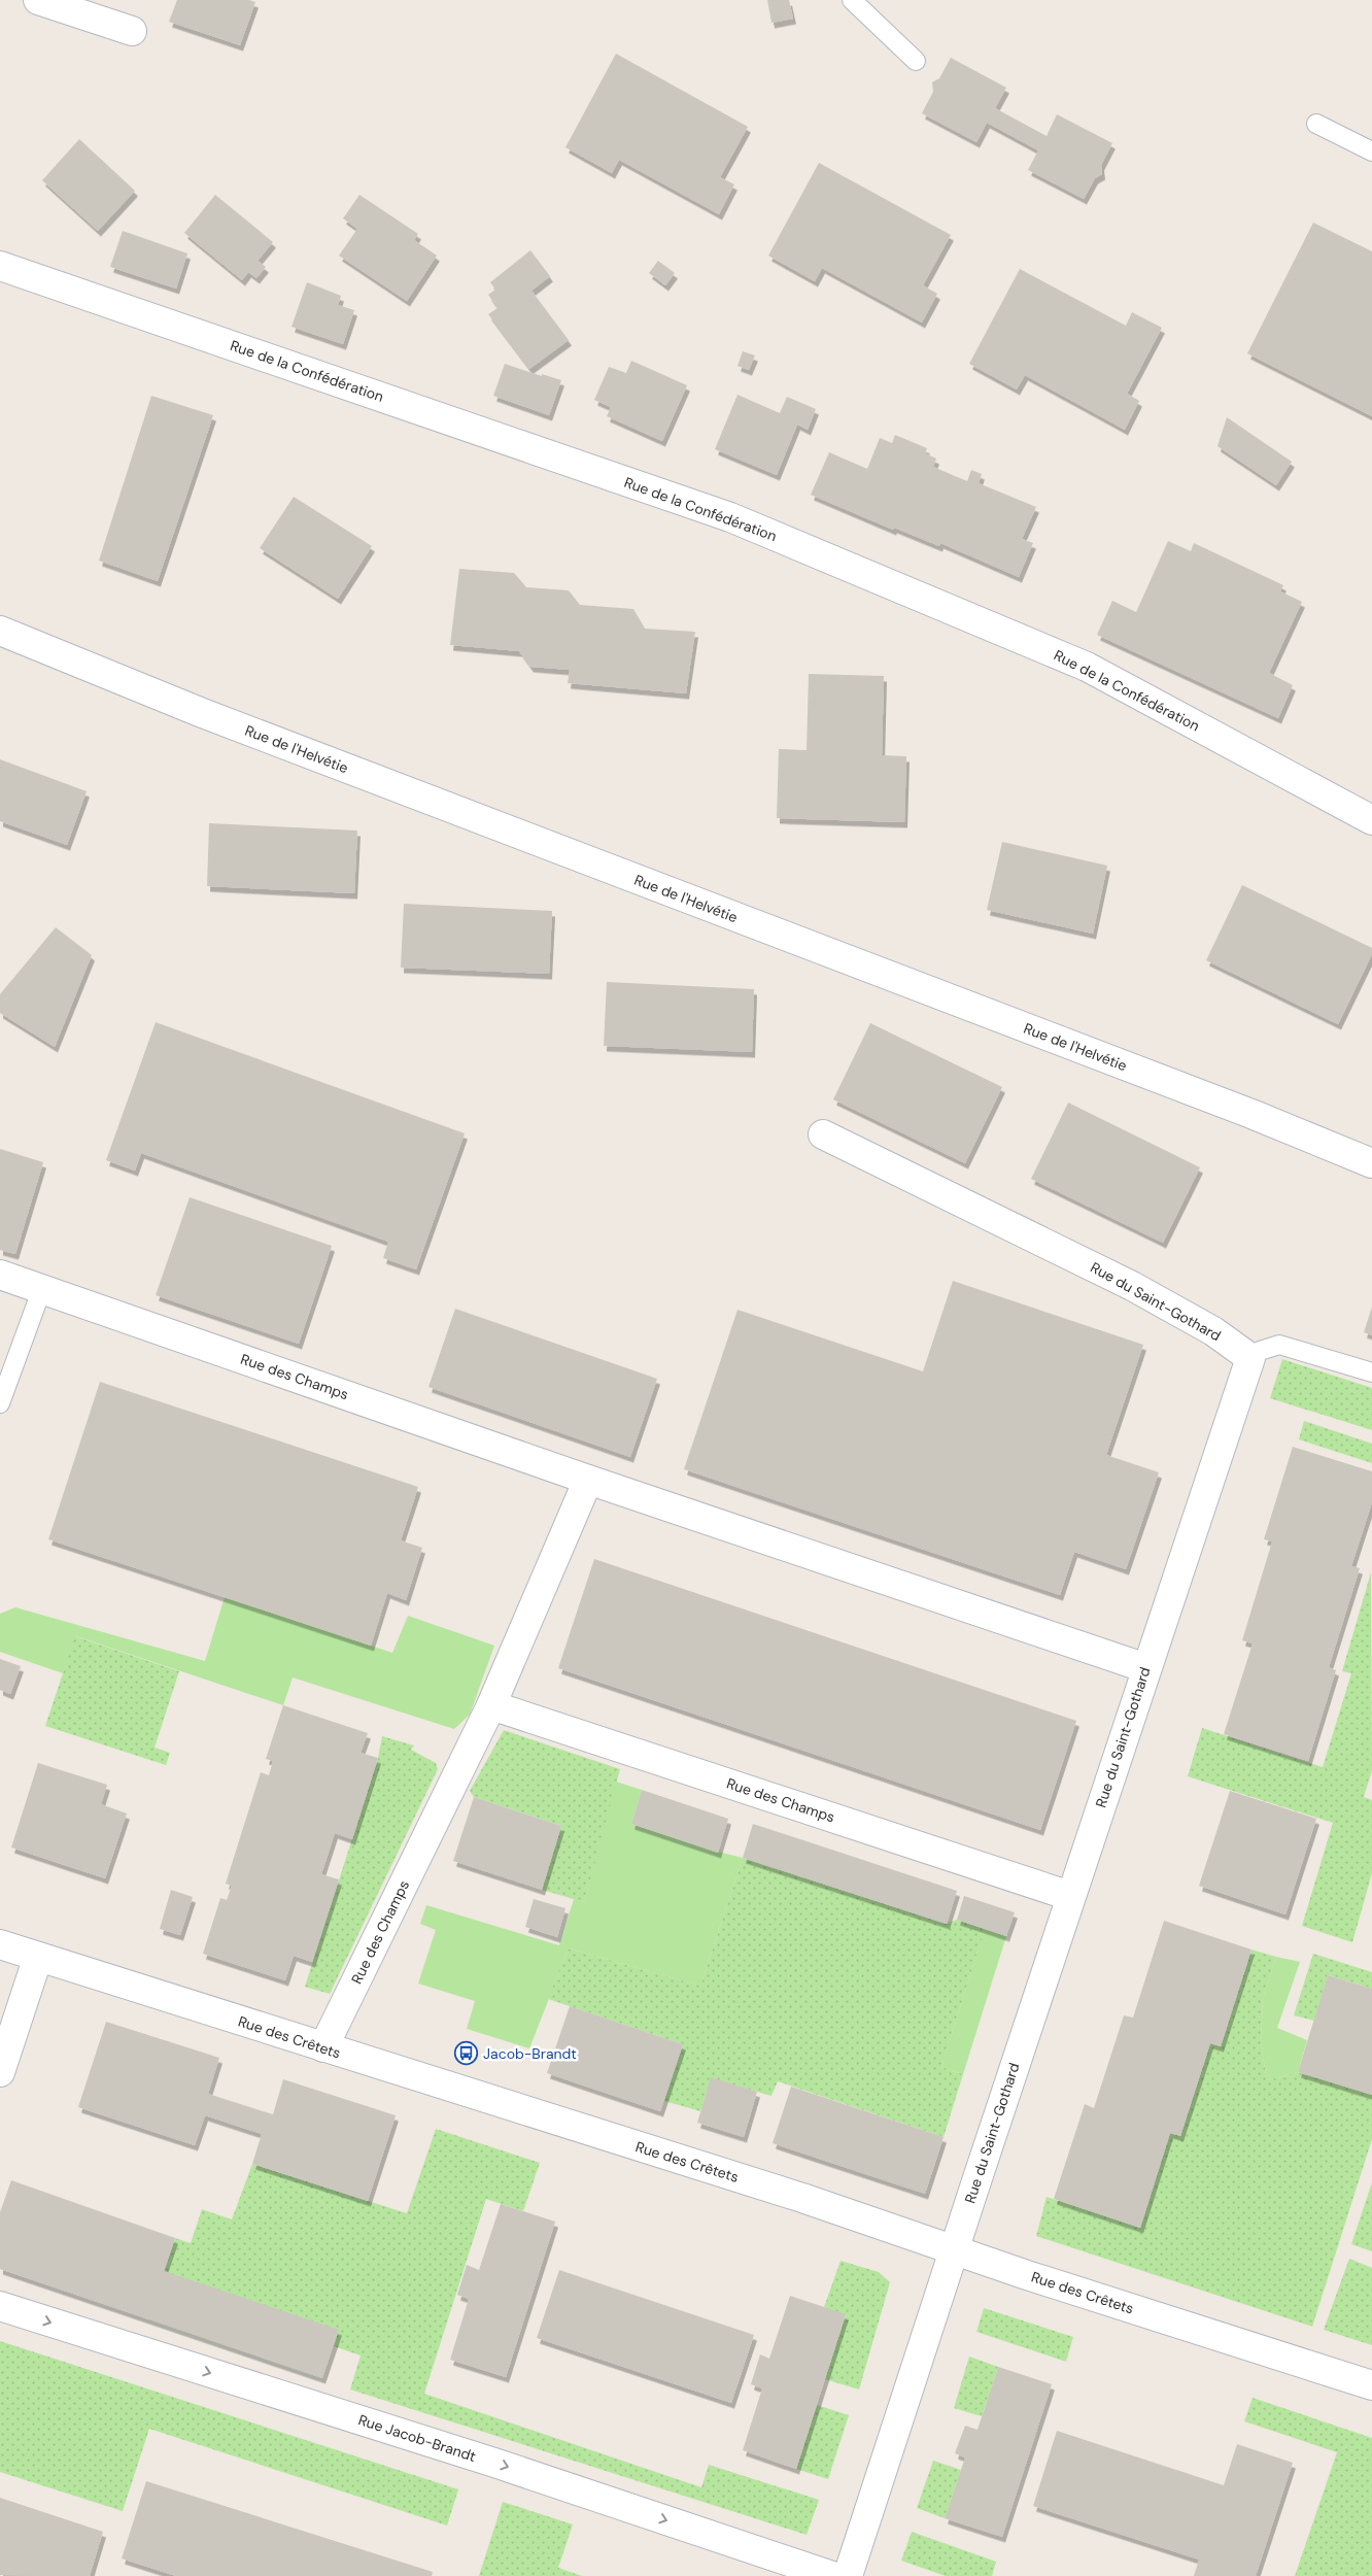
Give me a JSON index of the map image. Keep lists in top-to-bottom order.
{
  "streets": {
    "street": [
      "Rue de la Confédération",
      "Rue de l'Helvétie",
      "Rue du Saint-Gothard",
      "Rue des Champs",
      "Rue des Crêtets",
      "Rue Jacob-Brandt"
    ]
  },
  "crossings": [
    ["Rue du Saint-Gothard", "Rue des Champs"],
    ["Rue du Saint-Gothard", "Rue des Crêtets"],
    ["Rue des Champs", "Rue des Crêtets"]
  ],
  "one_way": ["Rue Jacob-Brandt"],
  "places": {
    "bus stop": ["Jacob-Brandt"]
  }
}
